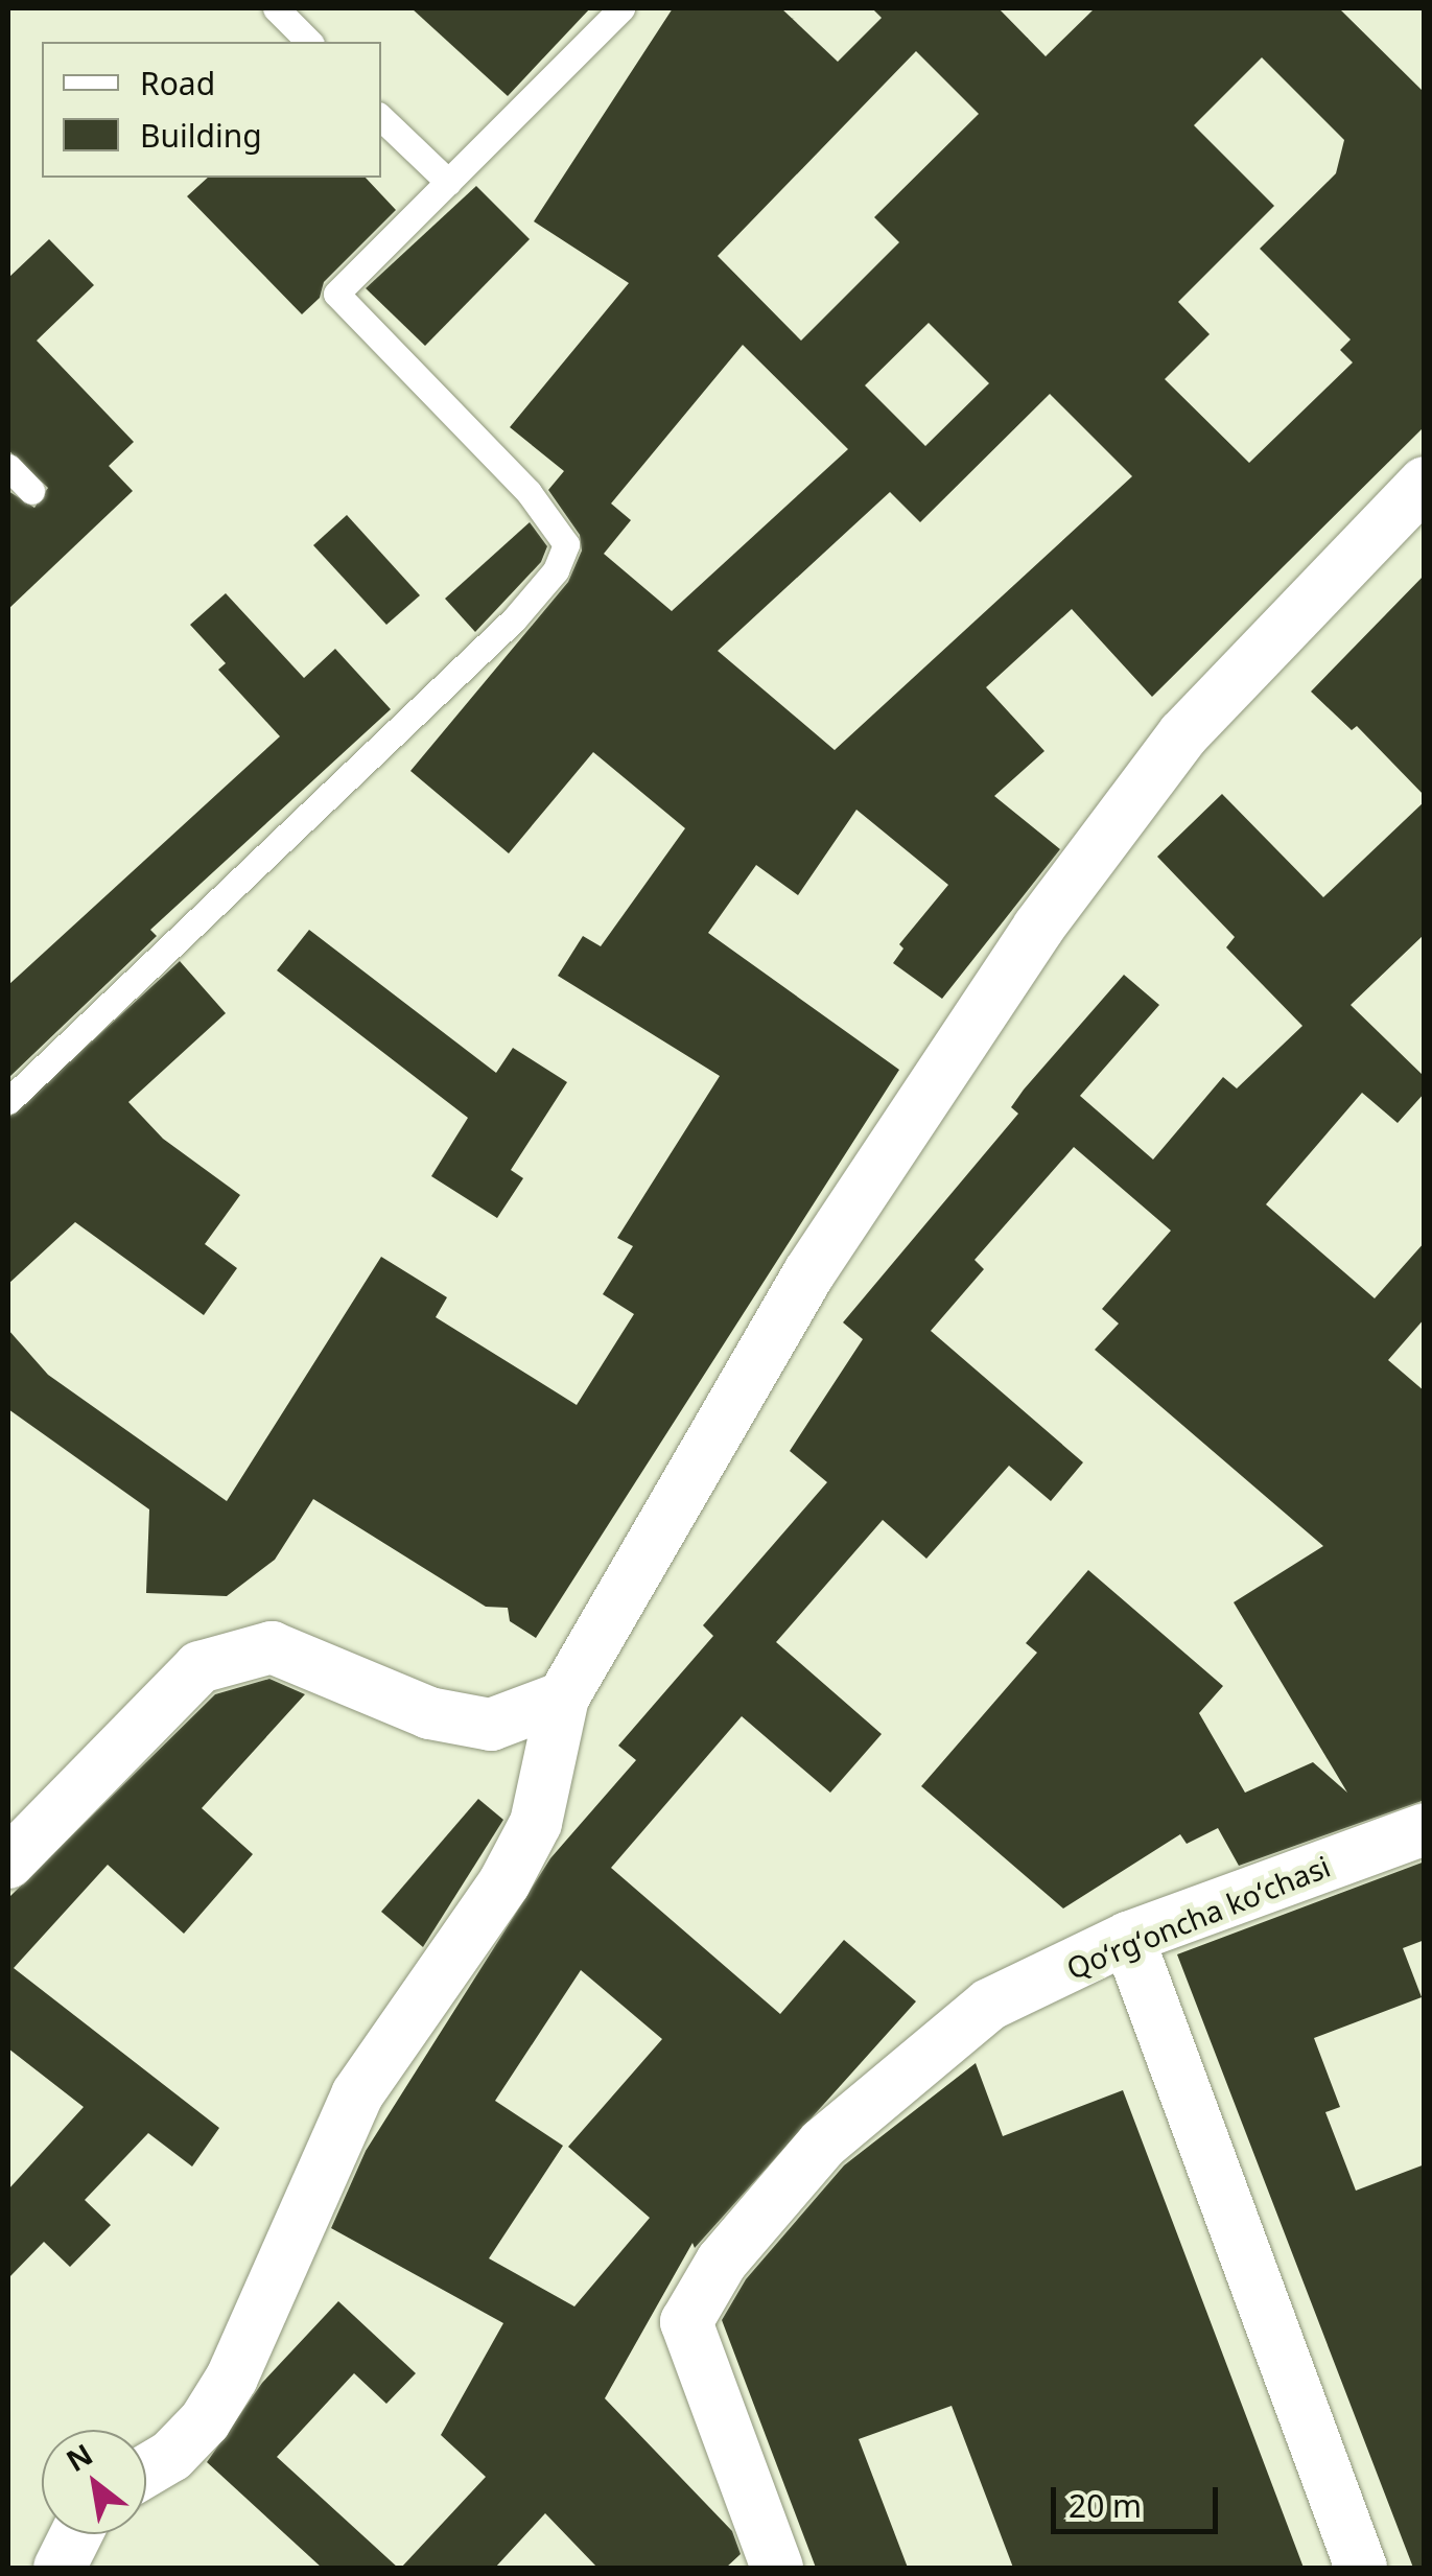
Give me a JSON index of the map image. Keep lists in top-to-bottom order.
{
  "streets": {
    "street": ["Qoʻrgʻoncha koʻchasi"]
  },
  "legend": ["Road", "Building"],
  "scale_bar": "20 m",
  "north": "top left"
}
